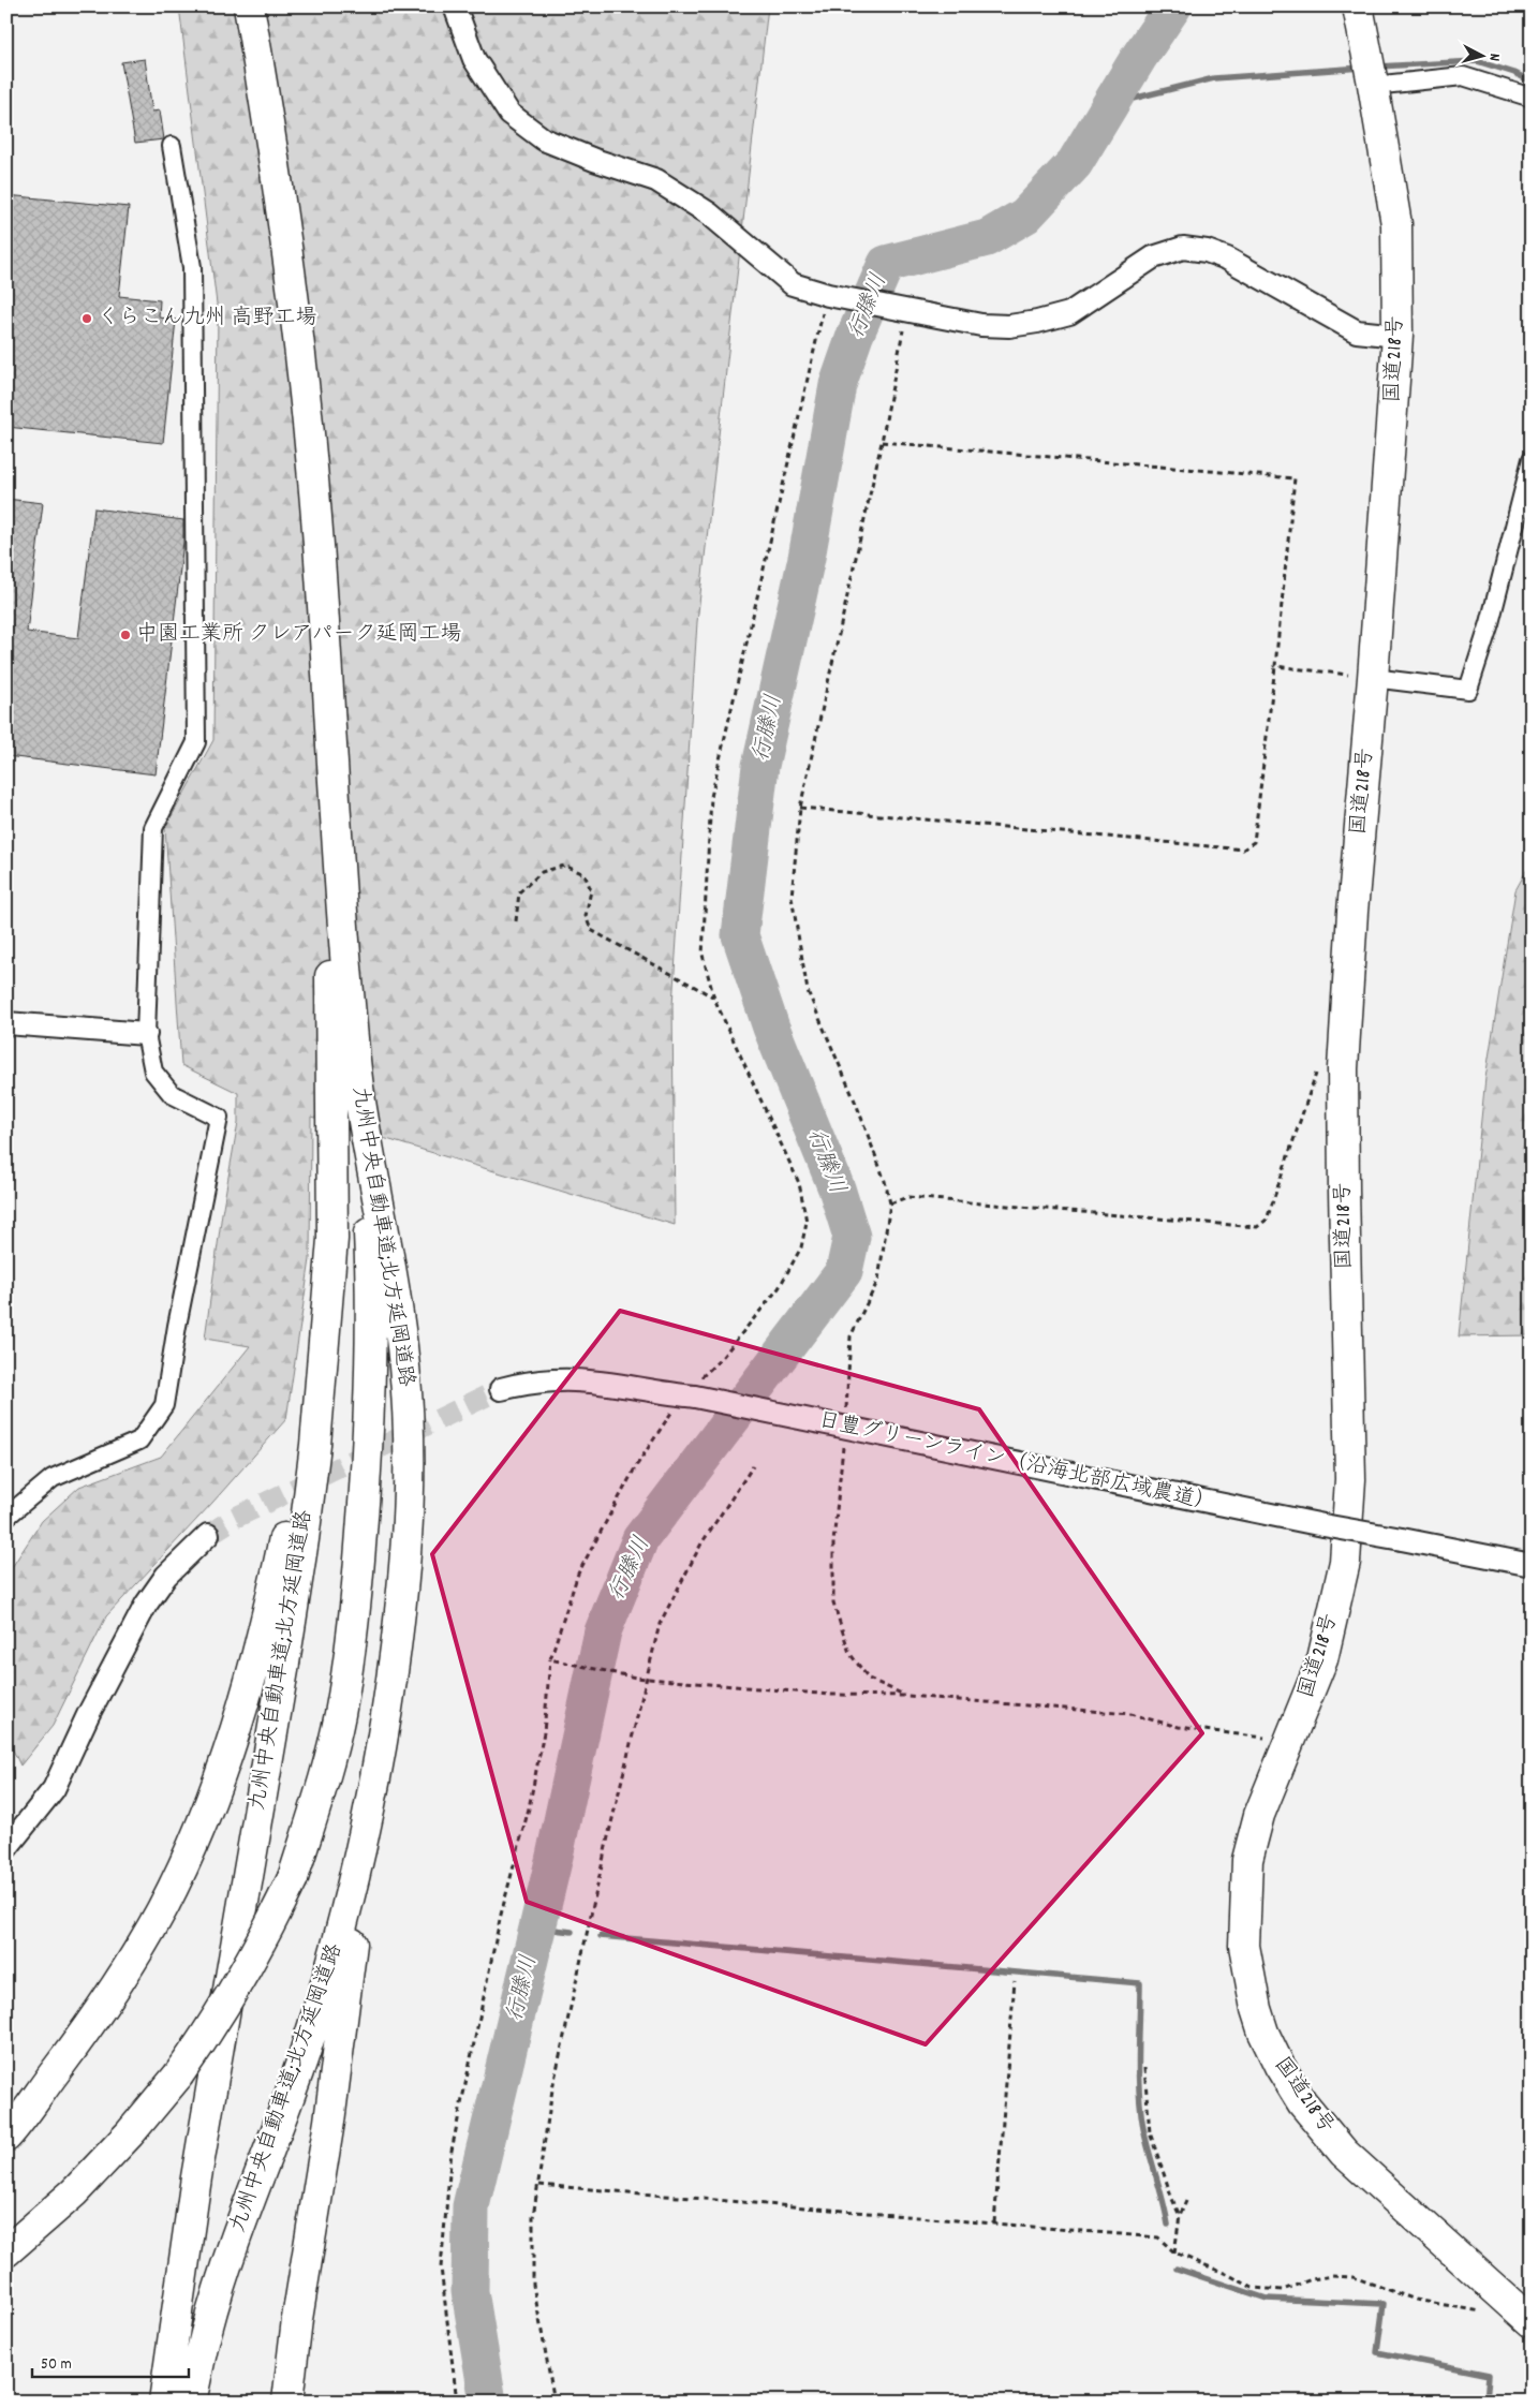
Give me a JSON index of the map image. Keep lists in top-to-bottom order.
{
  "streets": {
    "highway": ["国道218号", "九州中央自動車道;北方延岡道路"],
    "street": ["日豊グリーンライン（沿海北部広域農道）"]
  },
  "water": ["行縢川"],
  "places": ["くらこん九州 高野工場", "中園工業所 クレアパーク延岡工場"],
  "scale_bar": "50 m",
  "north": "right"
}
